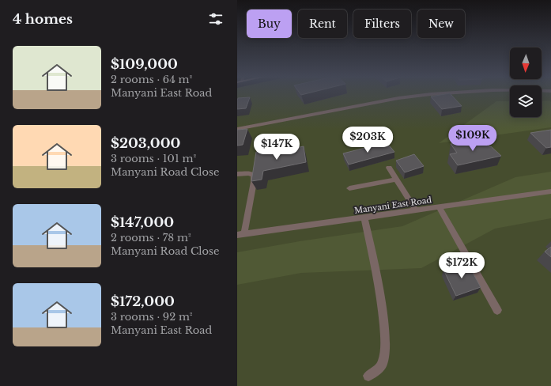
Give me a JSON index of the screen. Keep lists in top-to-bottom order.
{
  "streets": {
    "street": ["Manyani East Road"]
  },
  "north": "bottom",
  "page": {
    "heading": "4 homes",
    "chip": [
      "Buy",
      "Rent",
      "Filters",
      "New"
    ],
    "list": [
      {
        "name": "$109,000",
        "note": "2 rooms · 64 m² · Manyani East Road"
      },
      {
        "name": "$203,000",
        "note": "3 rooms · 101 m² · Manyani Road Close"
      },
      {
        "name": "$147,000",
        "note": "2 rooms · 78 m² · Manyani Road Close"
      },
      {
        "name": "$172,000",
        "note": "3 rooms · 92 m² · Manyani East Road"
      }
    ],
    "price": [
      "$109K",
      "$203K",
      "$147K",
      "$172K"
    ]
  }
}
